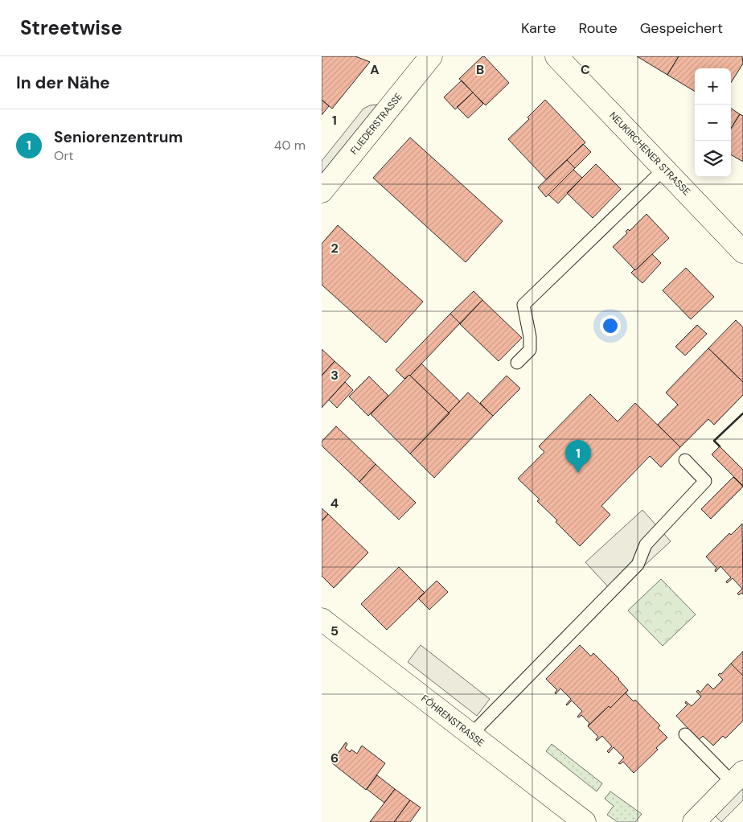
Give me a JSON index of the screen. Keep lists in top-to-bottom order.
{
  "streets": {
    "street": ["FLIEDERSTRASSE", "NEUKIRCHENER STRASSE", "FÖHRENSTRASSE"]
  },
  "page": {
    "header": "Streetwise",
    "nav": ["Karte", "Route", "Gespeichert"],
    "heading": "In der Nähe",
    "map_buttons": ["+", "−"],
    "list": [
      {
        "mark": "1",
        "name": "Seniorenzentrum",
        "note": "Ort",
        "value": "40 m"
      }
    ],
    "pins": "1"
  },
  "grid": {
    "columns": ["A", "B", "C"],
    "rows": [
      "1",
      "2",
      "3",
      "4",
      "5",
      "6"
    ]
  }
}
